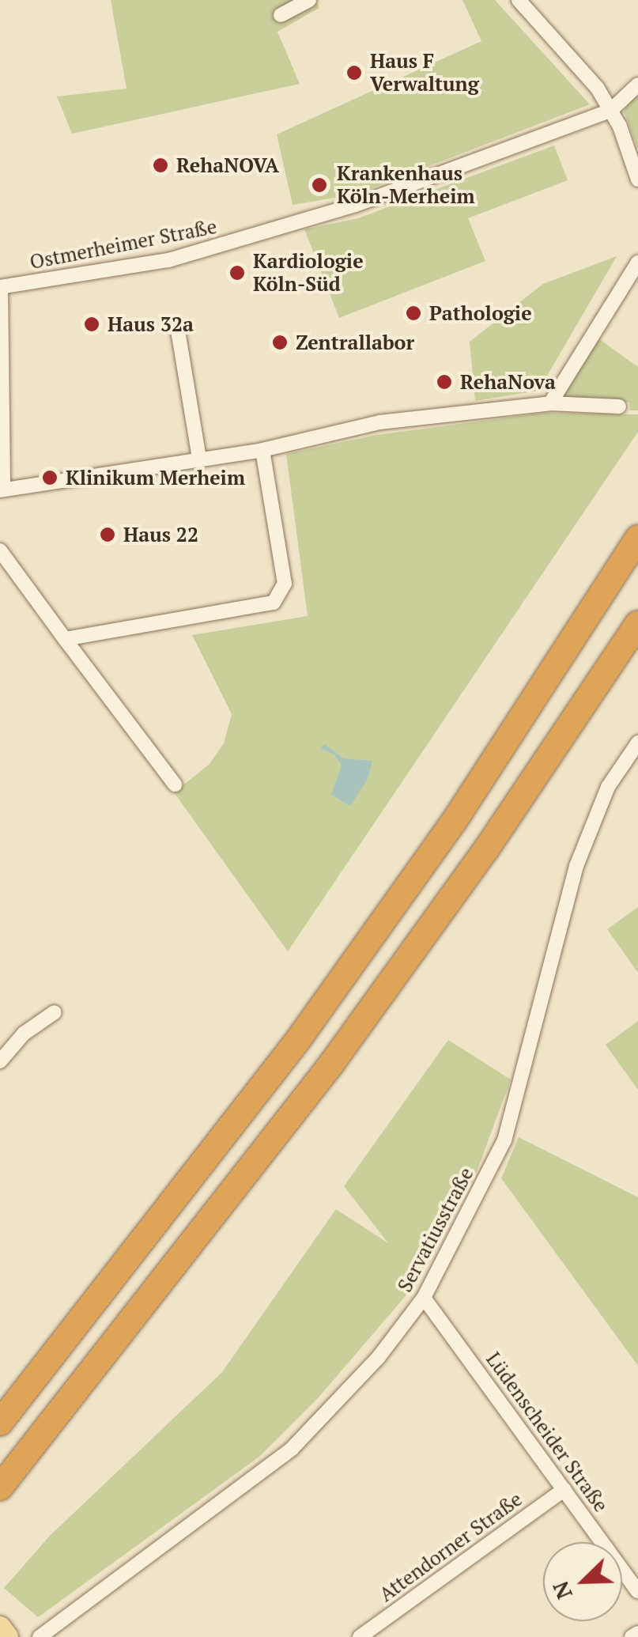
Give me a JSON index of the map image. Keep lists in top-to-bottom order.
{
  "streets": {
    "street": [
      "Ostmerheimer Straße",
      "Servatiusstraße",
      "Lüdenscheider Straße",
      "Attendorner Straße"
    ]
  },
  "crossings": [
    ["Servatiusstraße", "Lüdenscheider Straße"],
    ["Lüdenscheider Straße", "Attendorner Straße"]
  ],
  "places": [
    "Haus F Verwaltung",
    "RehaNOVA",
    "Krankenhaus Köln-Merheim",
    "Kardiologie Köln-Süd",
    "Pathologie",
    "Haus 32a",
    "Zentrallabor",
    "RehaNova",
    "Klinikum Merheim",
    "Haus 22"
  ],
  "north": "bottom left"
}
